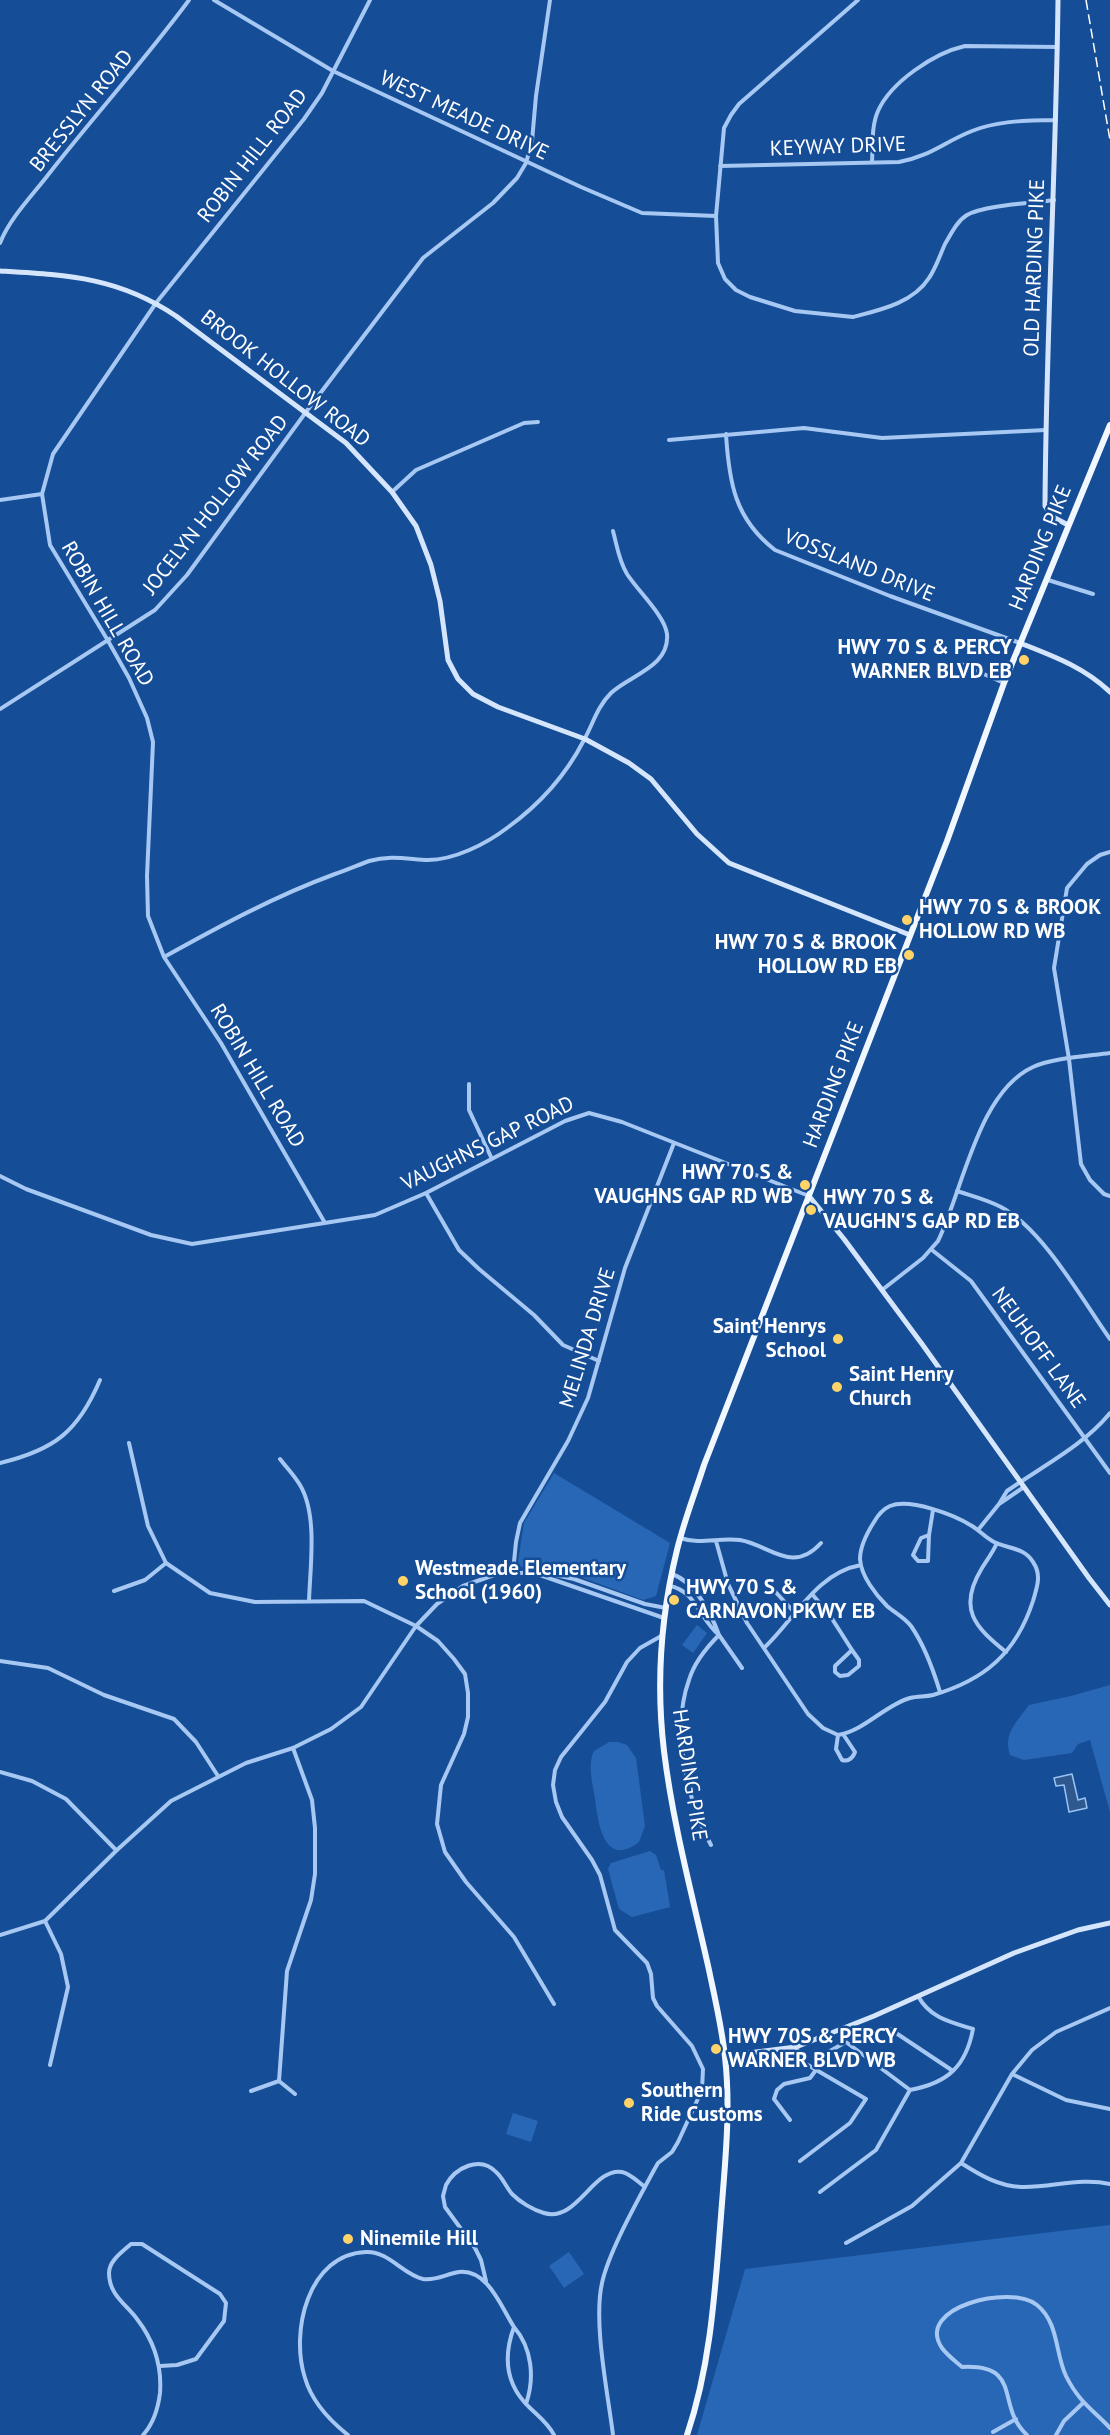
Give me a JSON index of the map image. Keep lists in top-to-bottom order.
{
  "streets": {
    "main road": ["HARDING PIKE"],
    "street": [
      "BRESSLYN ROAD",
      "WEST MEADE DRIVE",
      "KEYWAY DRIVE",
      "ROBIN HILL ROAD",
      "OLD HARDING PIKE",
      "BROOK HOLLOW ROAD",
      "JOCELYN HOLLOW ROAD",
      "VOSSLAND DRIVE",
      "VAUGHNS GAP ROAD",
      "MELINDA DRIVE",
      "NEUHOFF LANE"
    ]
  },
  "crossings": [
    ["WEST MEADE DRIVE", "ROBIN HILL ROAD"],
    ["WEST MEADE DRIVE", "JOCELYN HOLLOW ROAD"],
    ["KEYWAY DRIVE", "OLD HARDING PIKE"],
    ["ROBIN HILL ROAD", "BROOK HOLLOW ROAD"],
    ["ROBIN HILL ROAD", "JOCELYN HOLLOW ROAD"],
    ["ROBIN HILL ROAD", "VAUGHNS GAP ROAD"],
    ["OLD HARDING PIKE", "HARDING PIKE"],
    ["BROOK HOLLOW ROAD", "JOCELYN HOLLOW ROAD"],
    ["BROOK HOLLOW ROAD", "HARDING PIKE"],
    ["HARDING PIKE", "VOSSLAND DRIVE"],
    ["HARDING PIKE", "VAUGHNS GAP ROAD"],
    ["VAUGHNS GAP ROAD", "MELINDA DRIVE"]
  ],
  "places": [
    "HWY 70 S & PERCY WARNER BLVD EB",
    "HWY 70 S & BROOK HOLLOW RD WB",
    "HWY 70 S & BROOK HOLLOW RD EB",
    "HWY 70 S & VAUGHNS GAP RD WB",
    "HWY 70 S & VAUGHN'S GAP RD EB",
    "Saint Henrys School",
    "Saint Henry Church",
    "Westmeade Elementary School (1960)",
    "HWY 70 S & CARNAVON PKWY EB",
    "HWY 70S & PERCY WARNER BLVD WB",
    "Southern Ride Customs",
    "Ninemile Hill"
  ]
}
